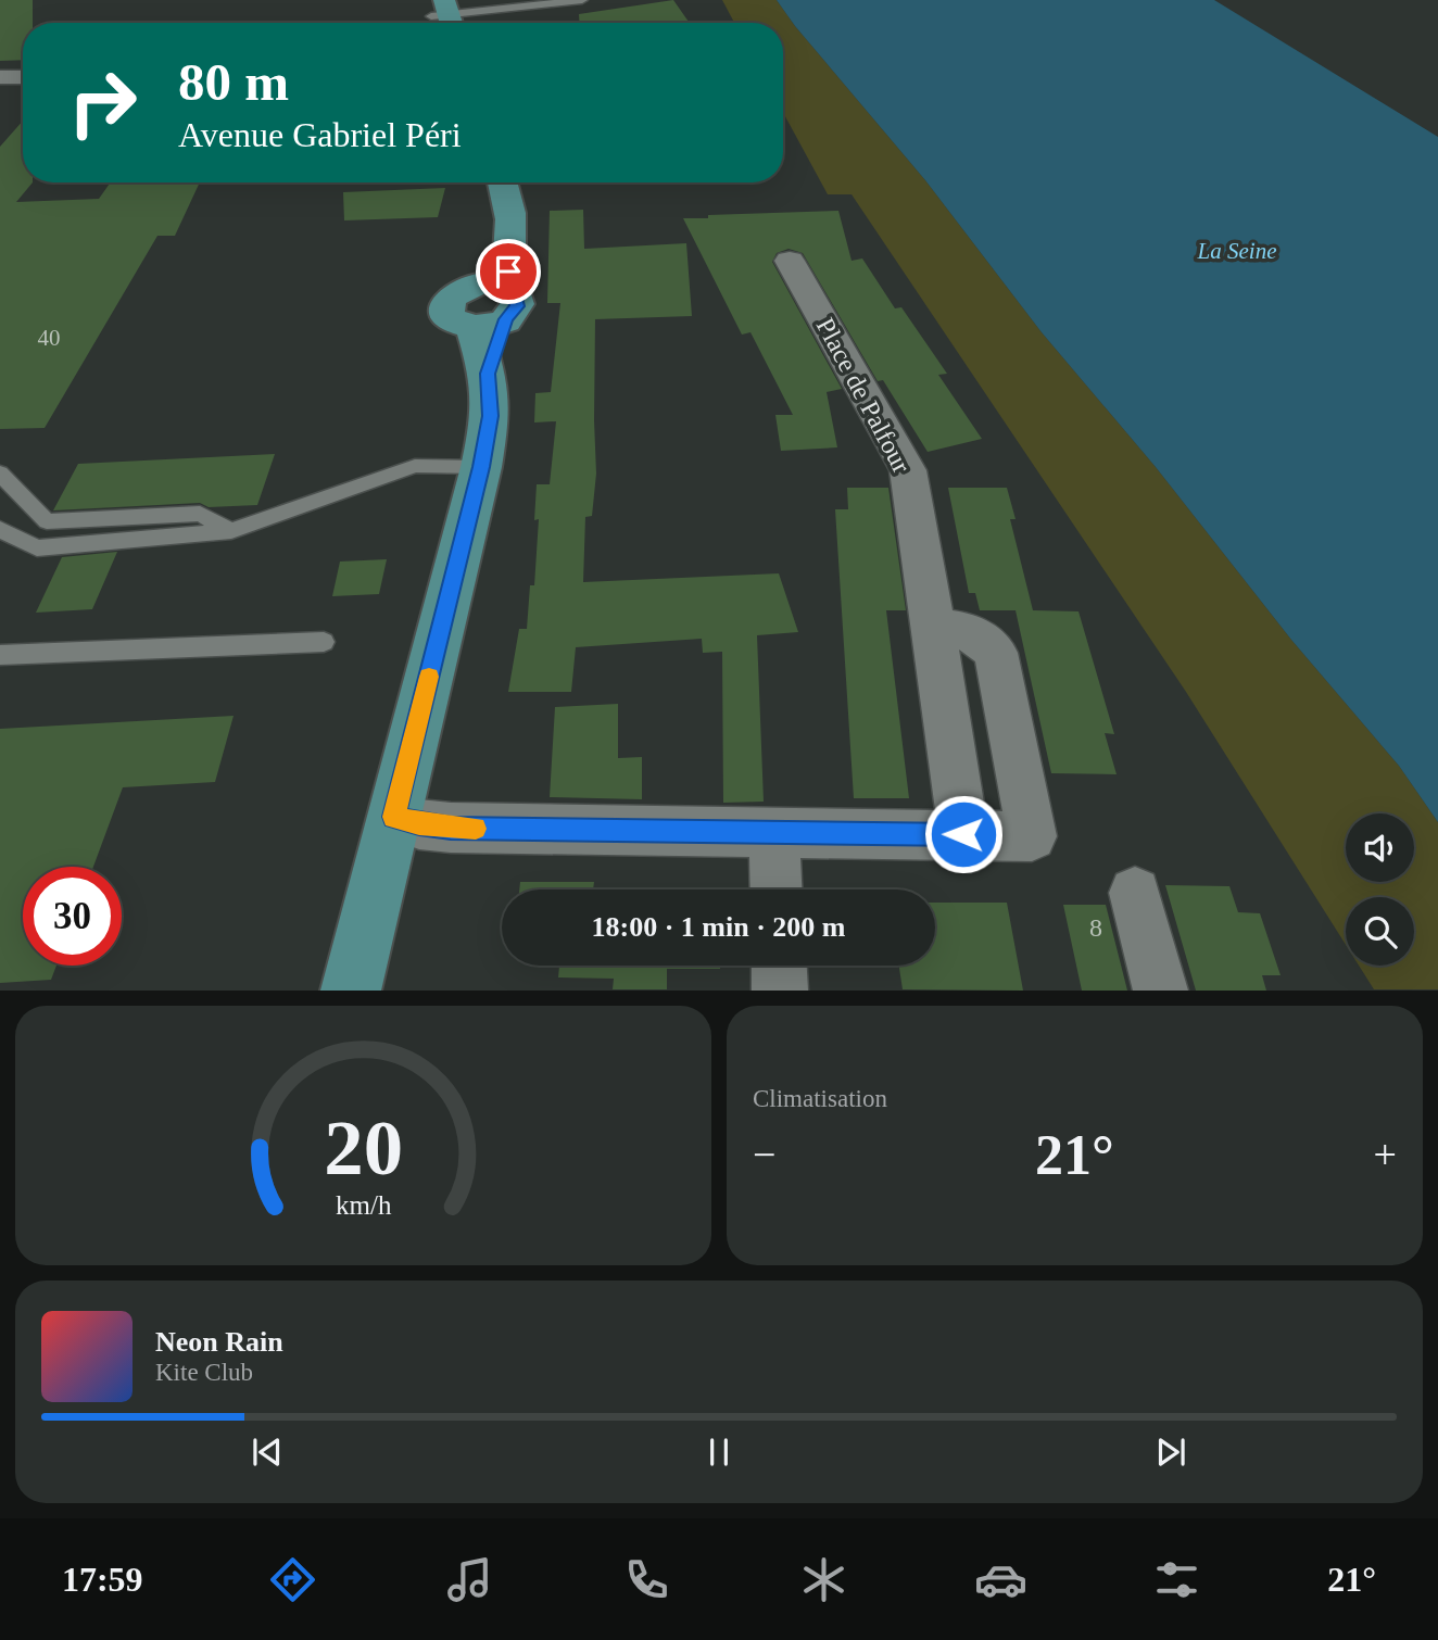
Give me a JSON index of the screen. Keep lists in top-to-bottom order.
{
  "streets": {
    "street": ["Place de Palfour"]
  },
  "water": ["La Seine"],
  "house_numbers": ["40", "8"],
  "page": {
    "turn": ["80 m", "Avenue Gabriel Péri"],
    "limit": "30",
    "trip": "18:00 · 1 min · 200 m",
    "tile": "Climatisation",
    "heat": ["−", "21°", "+"],
    "song": ["Neon Rain", "Kite Club"],
    "tabs": ["17:59", "21°"],
    "gauge": ["20", "km/h"]
  }
}
